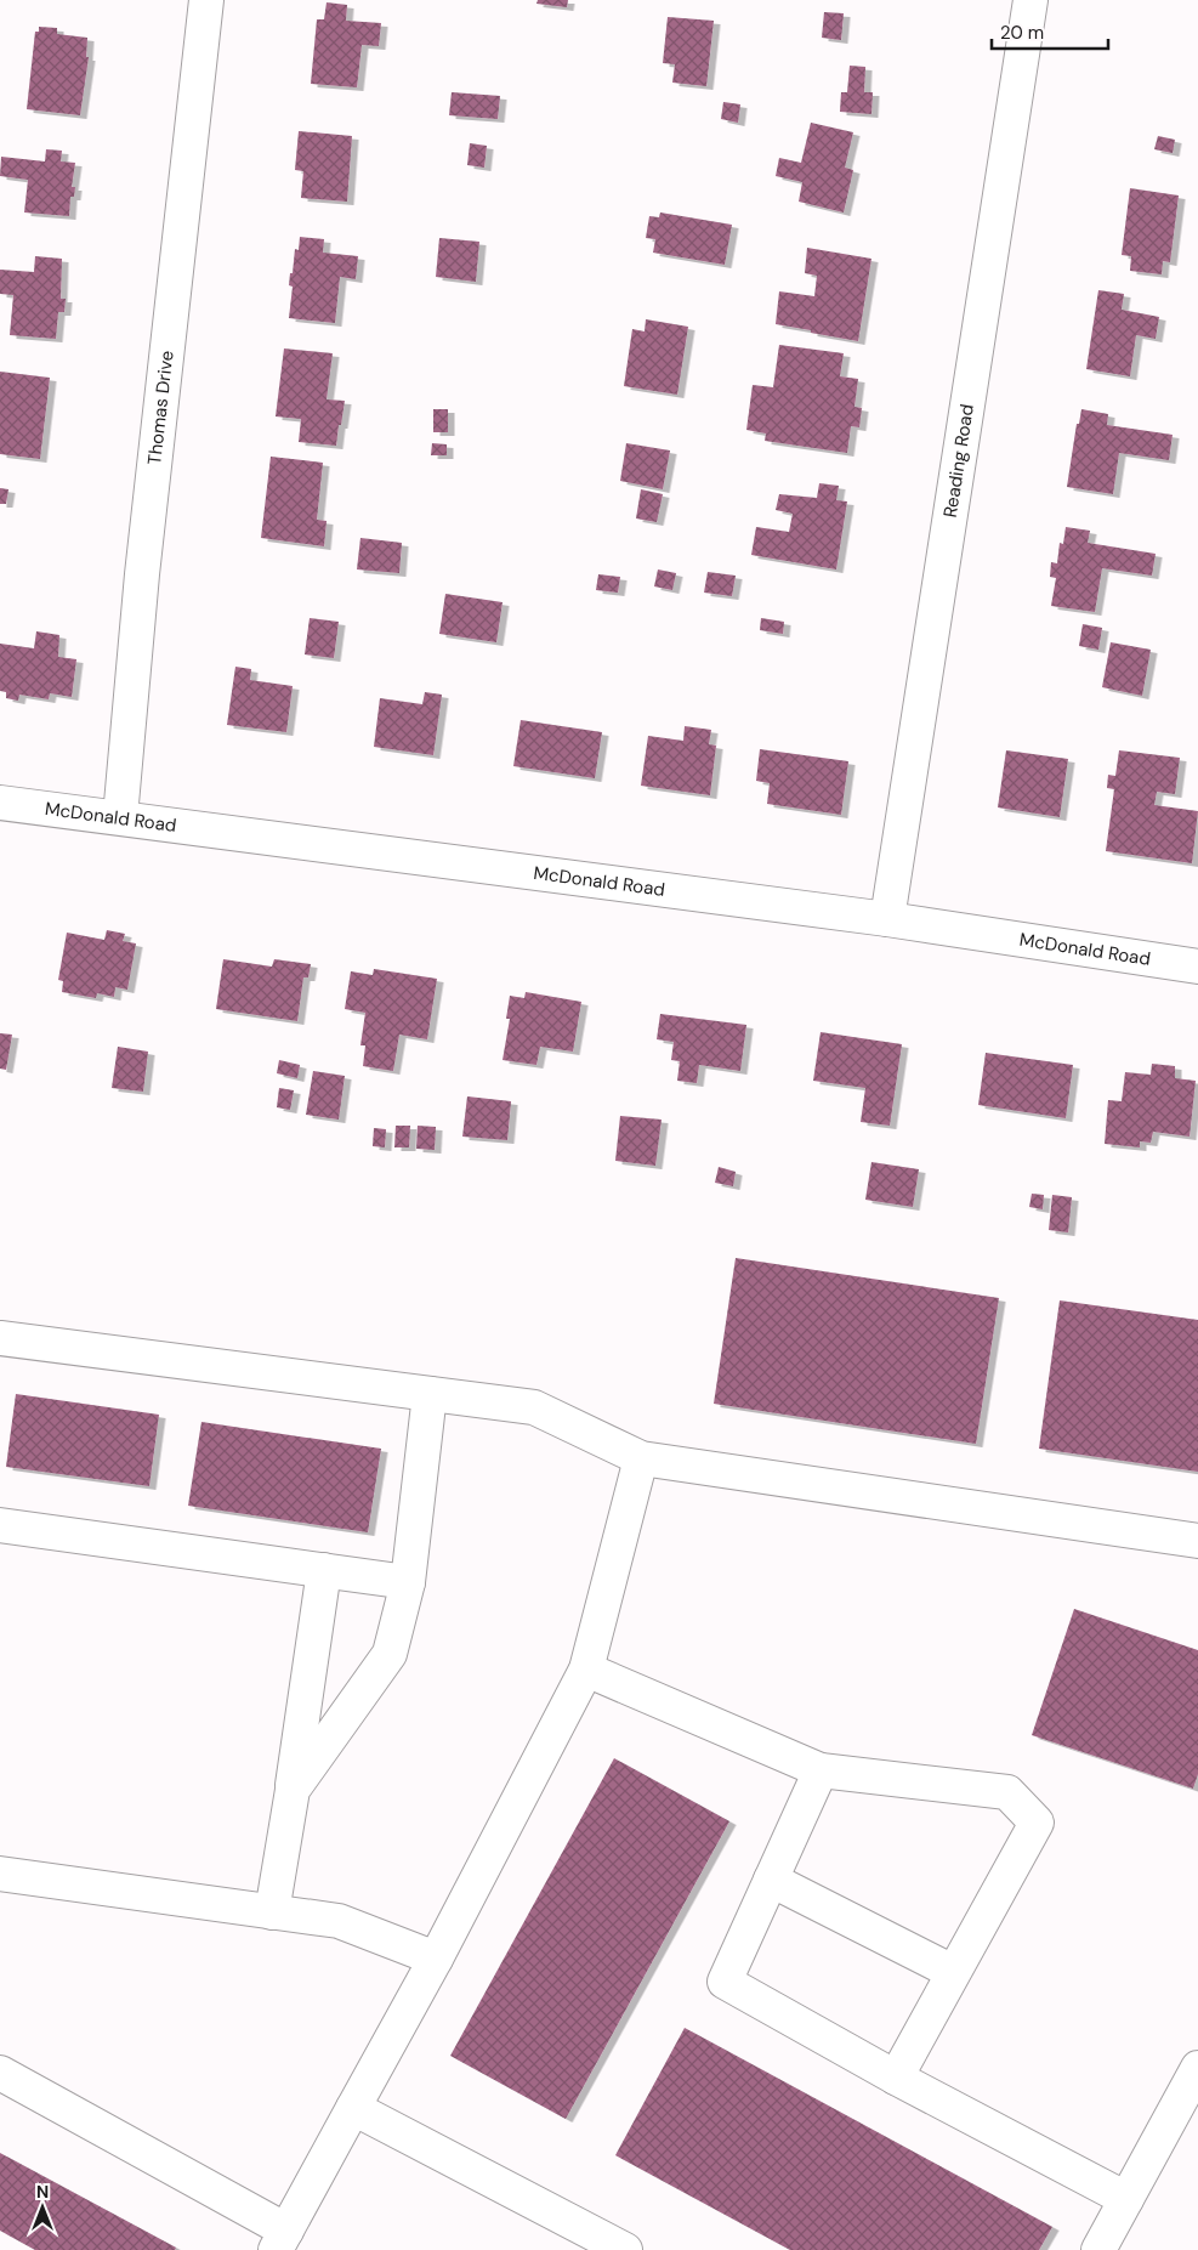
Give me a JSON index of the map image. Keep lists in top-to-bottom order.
{
  "streets": {
    "street": ["Thomas Drive", "Reading Road", "McDonald Road"]
  },
  "crossings": [
    ["Thomas Drive", "McDonald Road"],
    ["Reading Road", "McDonald Road"]
  ],
  "scale_bar": "20 m",
  "north": "top"
}
